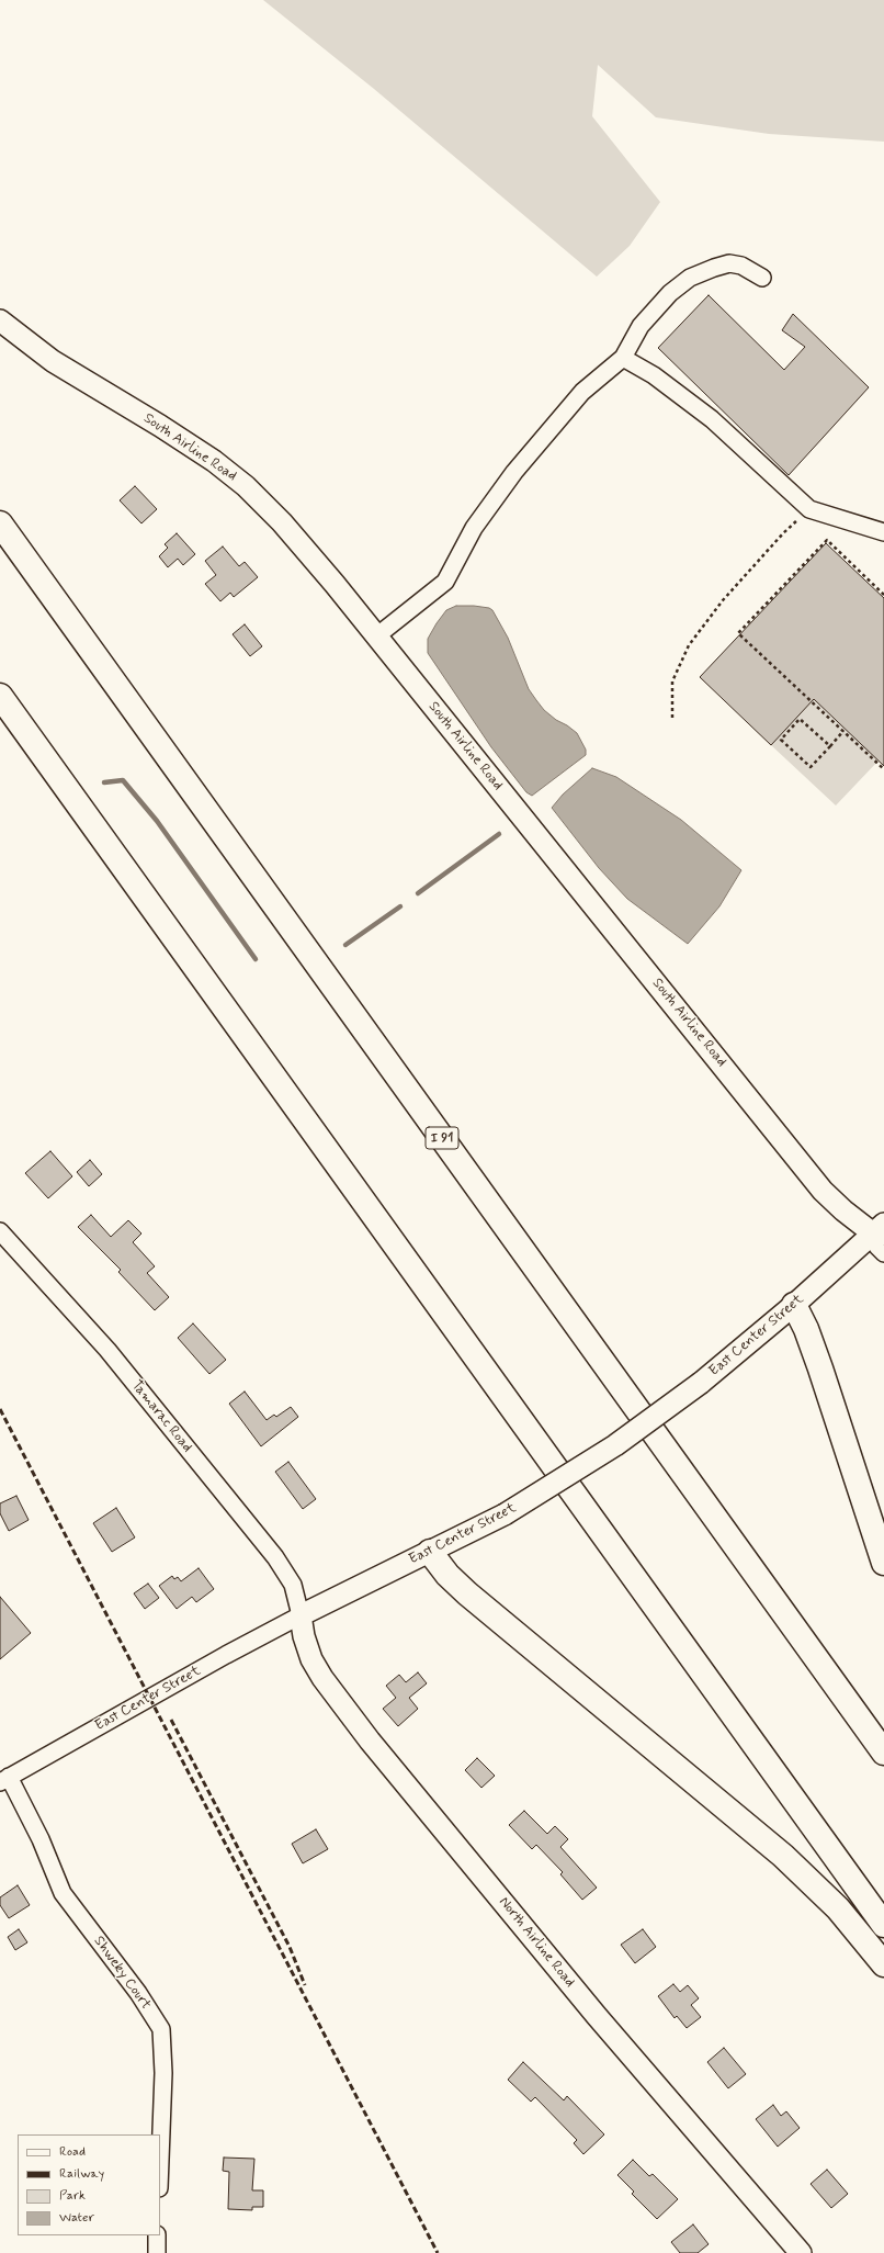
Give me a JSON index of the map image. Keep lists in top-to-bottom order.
{
  "streets": {
    "highway": ["I 91"],
    "main road": ["South Airline Road", "East Center Street", "North Airline Road"],
    "street": ["Tamarac Road", "Shweky Court"]
  },
  "crossings": [
    ["South Airline Road", "East Center Street"],
    ["East Center Street", "Tamarac Road"],
    ["East Center Street", "North Airline Road"],
    ["East Center Street", "Shweky Court"],
    ["Tamarac Road", "North Airline Road"]
  ],
  "legend": [
    "Road",
    "Railway",
    "Park",
    "Water"
  ]
}
